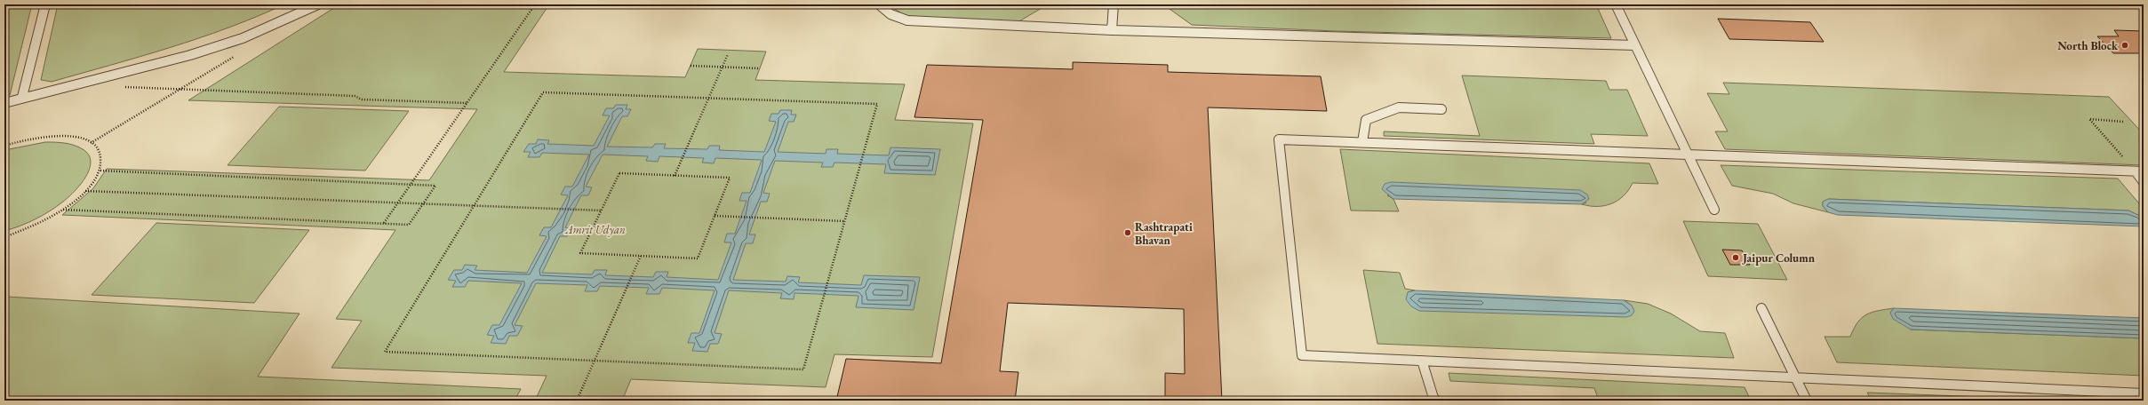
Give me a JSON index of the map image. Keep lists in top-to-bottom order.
{
  "parks": ["Amrit Udyan"],
  "places": ["North Block", "Rashtrapati Bhavan", "Jaipur Column"]
}
